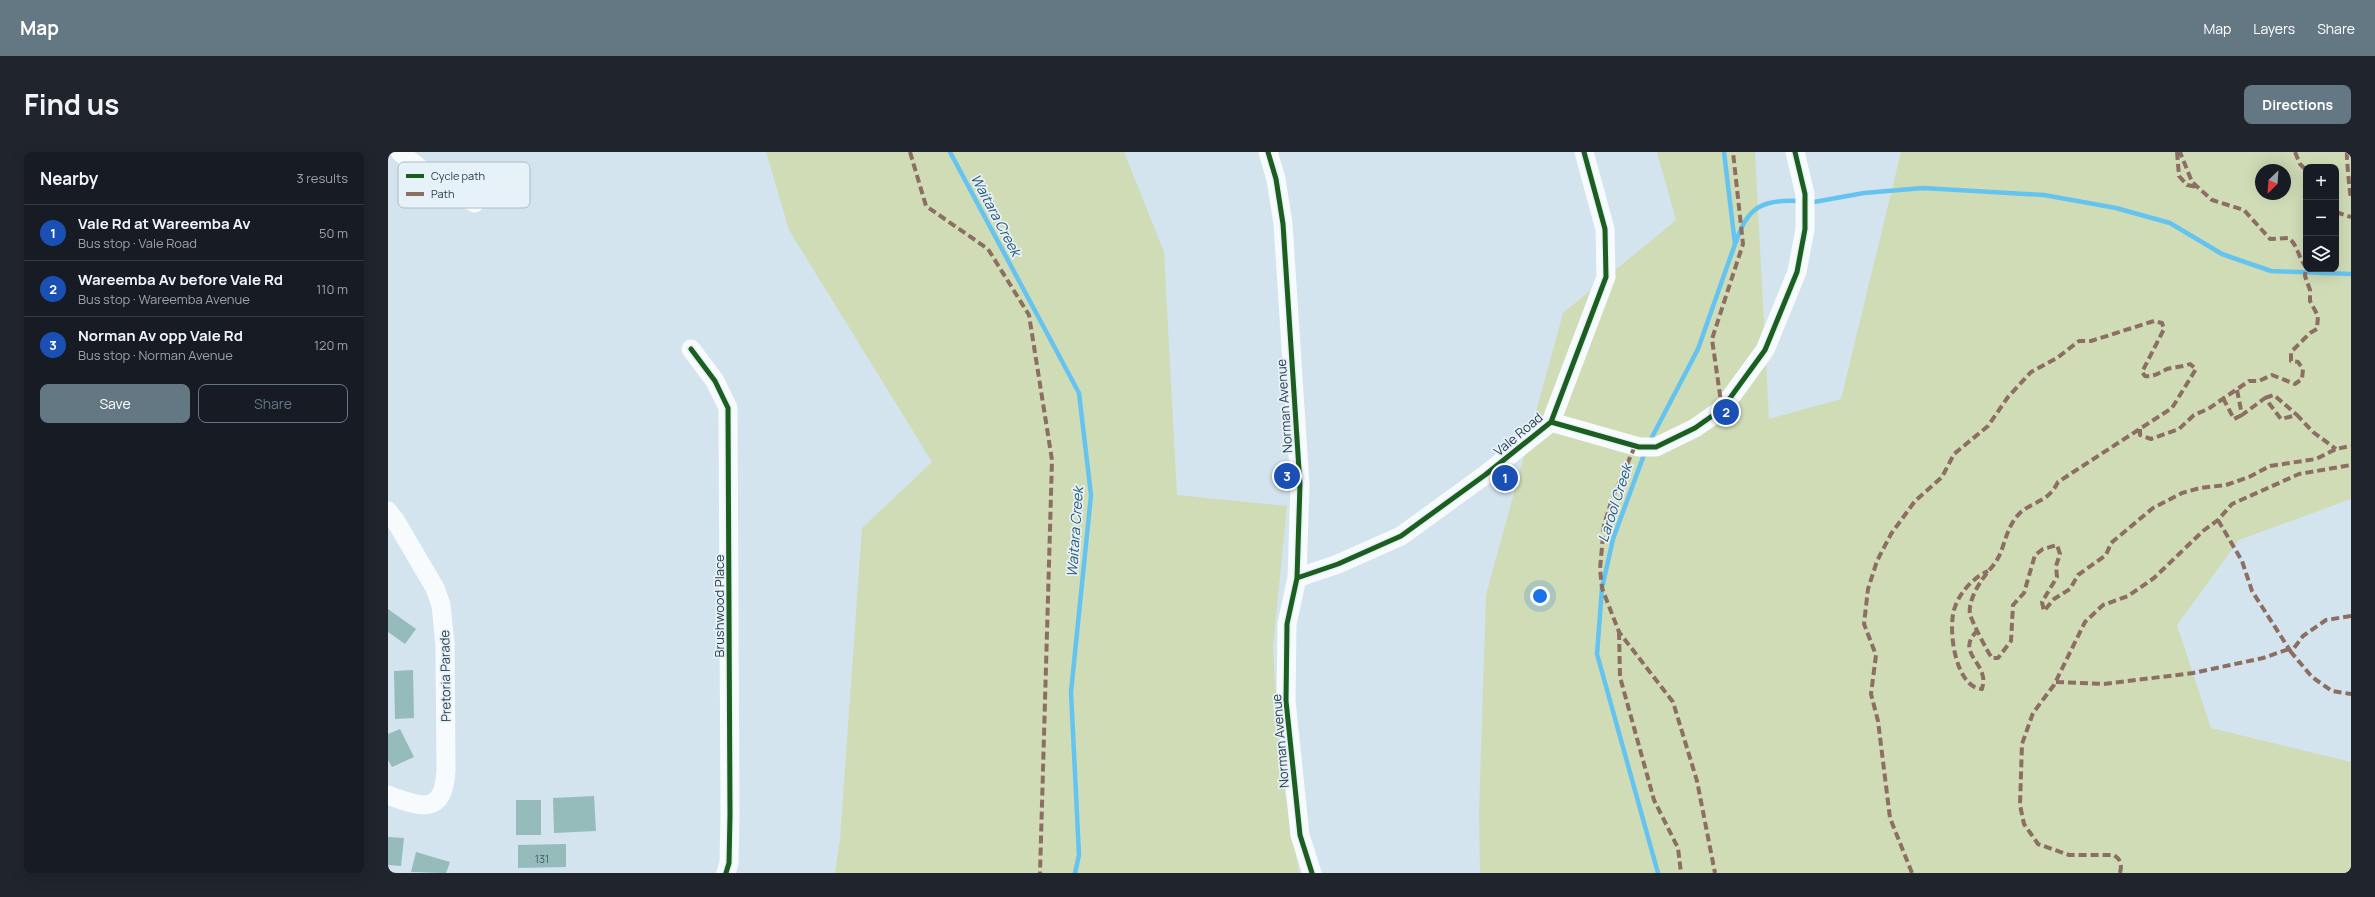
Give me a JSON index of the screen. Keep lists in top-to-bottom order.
{
  "streets": {
    "street": [
      "Norman Avenue",
      "Vale Road",
      "Brushwood Place",
      "Pretoria Parade"
    ]
  },
  "crossings": [
    ["Norman Avenue", "Vale Road"]
  ],
  "water": ["Waitara Creek", "Larool Creek"],
  "house_numbers": ["131"],
  "legend": ["Cycle path", "Path"],
  "north": "bottom left",
  "page": {
    "header": "Map",
    "nav": ["Map", "Layers", "Share"],
    "title": "Find us",
    "buttons": [
      "Directions",
      ["Save", "Share"]
    ],
    "heading": ["Nearby", "3 results"],
    "map_buttons": ["+", "−"],
    "list": [
      {
        "mark": "1",
        "name": "Vale Rd at Wareemba Av",
        "note": "Bus stop · Vale Road",
        "value": "50 m"
      },
      {
        "mark": "2",
        "name": "Wareemba Av before Vale Rd",
        "note": "Bus stop · Wareemba Avenue",
        "value": "110 m"
      },
      {
        "mark": "3",
        "name": "Norman Av opp Vale Rd",
        "note": "Bus stop · Norman Avenue",
        "value": "120 m"
      }
    ],
    "pins": ["2", "3", "1"]
  }
}
